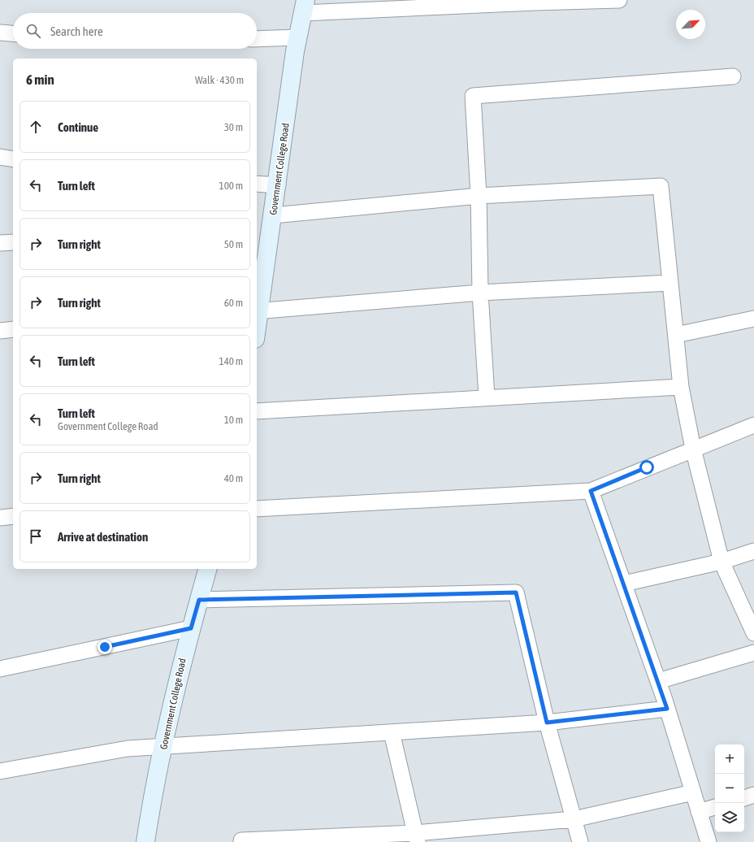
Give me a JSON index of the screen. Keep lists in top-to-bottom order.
{
  "streets": {
    "main road": ["Government College Road"]
  },
  "north": "top right",
  "page": {
    "search": "Search here",
    "heading": ["6 min", "Walk · 430 m"],
    "list": [
      ["Continue", "30 m"],
      ["Turn left", "100 m"],
      ["Turn right", "50 m"],
      ["Turn right", "60 m"],
      ["Turn left", "140 m"],
      ["Turn left", "Government College Road", "10 m"],
      ["Turn right", "40 m"],
      "Arrive at destination"
    ],
    "map_buttons": ["+", "−"]
  }
}
